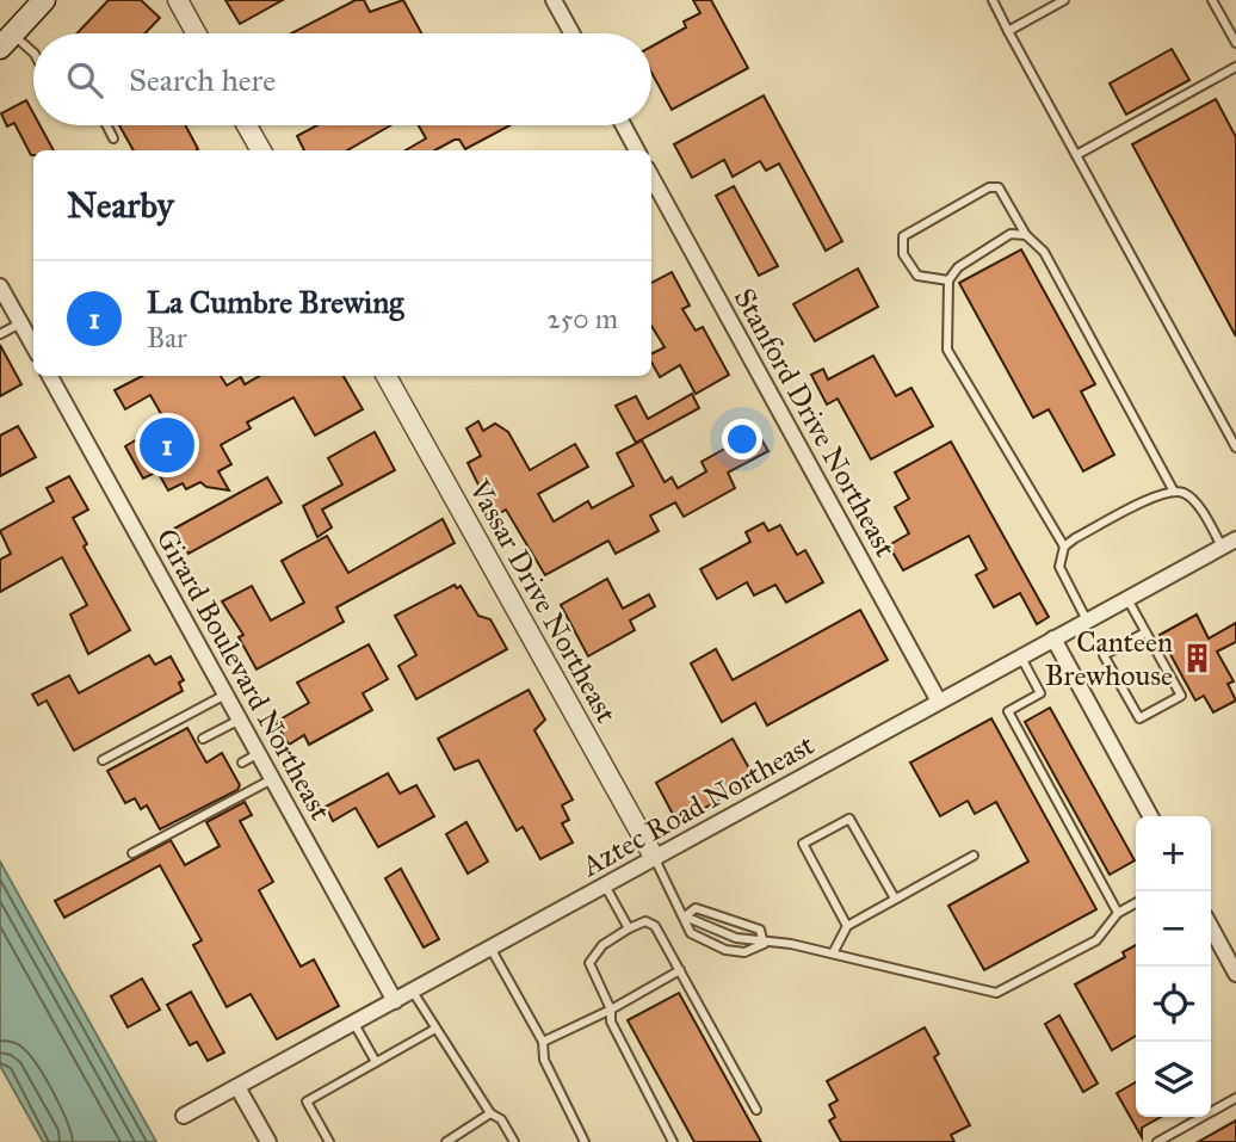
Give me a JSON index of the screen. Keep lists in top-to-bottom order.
{
  "streets": {
    "street": [
      "Stanford Drive Northeast",
      "Vassar Drive Northeast",
      "Girard Boulevard Northeast",
      "Aztec Road Northeast"
    ]
  },
  "crossings": [
    ["Stanford Drive Northeast", "Aztec Road Northeast"],
    ["Vassar Drive Northeast", "Aztec Road Northeast"],
    ["Girard Boulevard Northeast", "Aztec Road Northeast"]
  ],
  "places": {
    "building": ["Canteen Brewhouse"]
  },
  "page": {
    "search": "Search here",
    "heading": "Nearby",
    "list": [
      {
        "mark": "1",
        "name": "La Cumbre Brewing",
        "note": "Bar",
        "value": "250 m"
      }
    ],
    "pins": "1",
    "map_buttons": ["+", "−"]
  }
}
